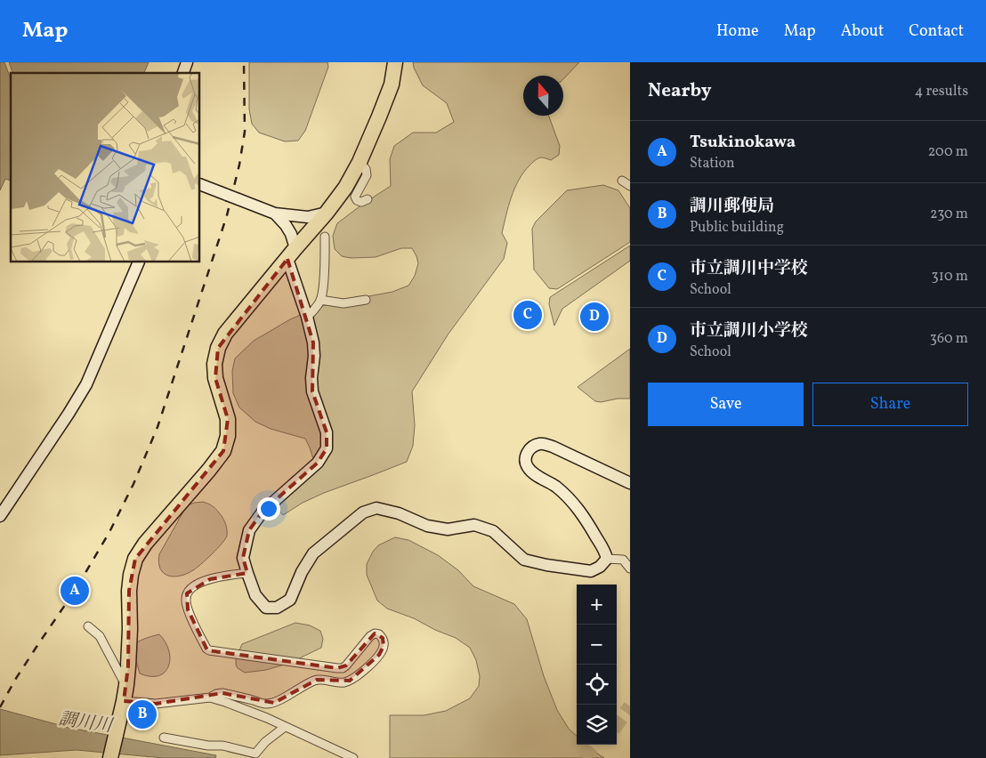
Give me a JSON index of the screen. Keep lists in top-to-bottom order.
{
  "water": ["調川川"],
  "north": "top",
  "page": {
    "header": "Map",
    "nav": [
      "Home",
      "Map",
      "About",
      "Contact"
    ],
    "heading": ["Nearby", "4 results"],
    "list": [
      {
        "mark": "A",
        "name": "Tsukinokawa",
        "note": "Station",
        "value": "200 m"
      },
      {
        "mark": "B",
        "name": "調川郵便局",
        "note": "Public building",
        "value": "230 m"
      },
      {
        "mark": "C",
        "name": "市立調川中学校",
        "note": "School",
        "value": "310 m"
      },
      {
        "mark": "D",
        "name": "市立調川小学校",
        "note": "School",
        "value": "360 m"
      }
    ],
    "pins": [
      "C",
      "D",
      "A",
      "B"
    ],
    "buttons": ["Save", "Share"],
    "map_buttons": ["+", "−"]
  }
}
